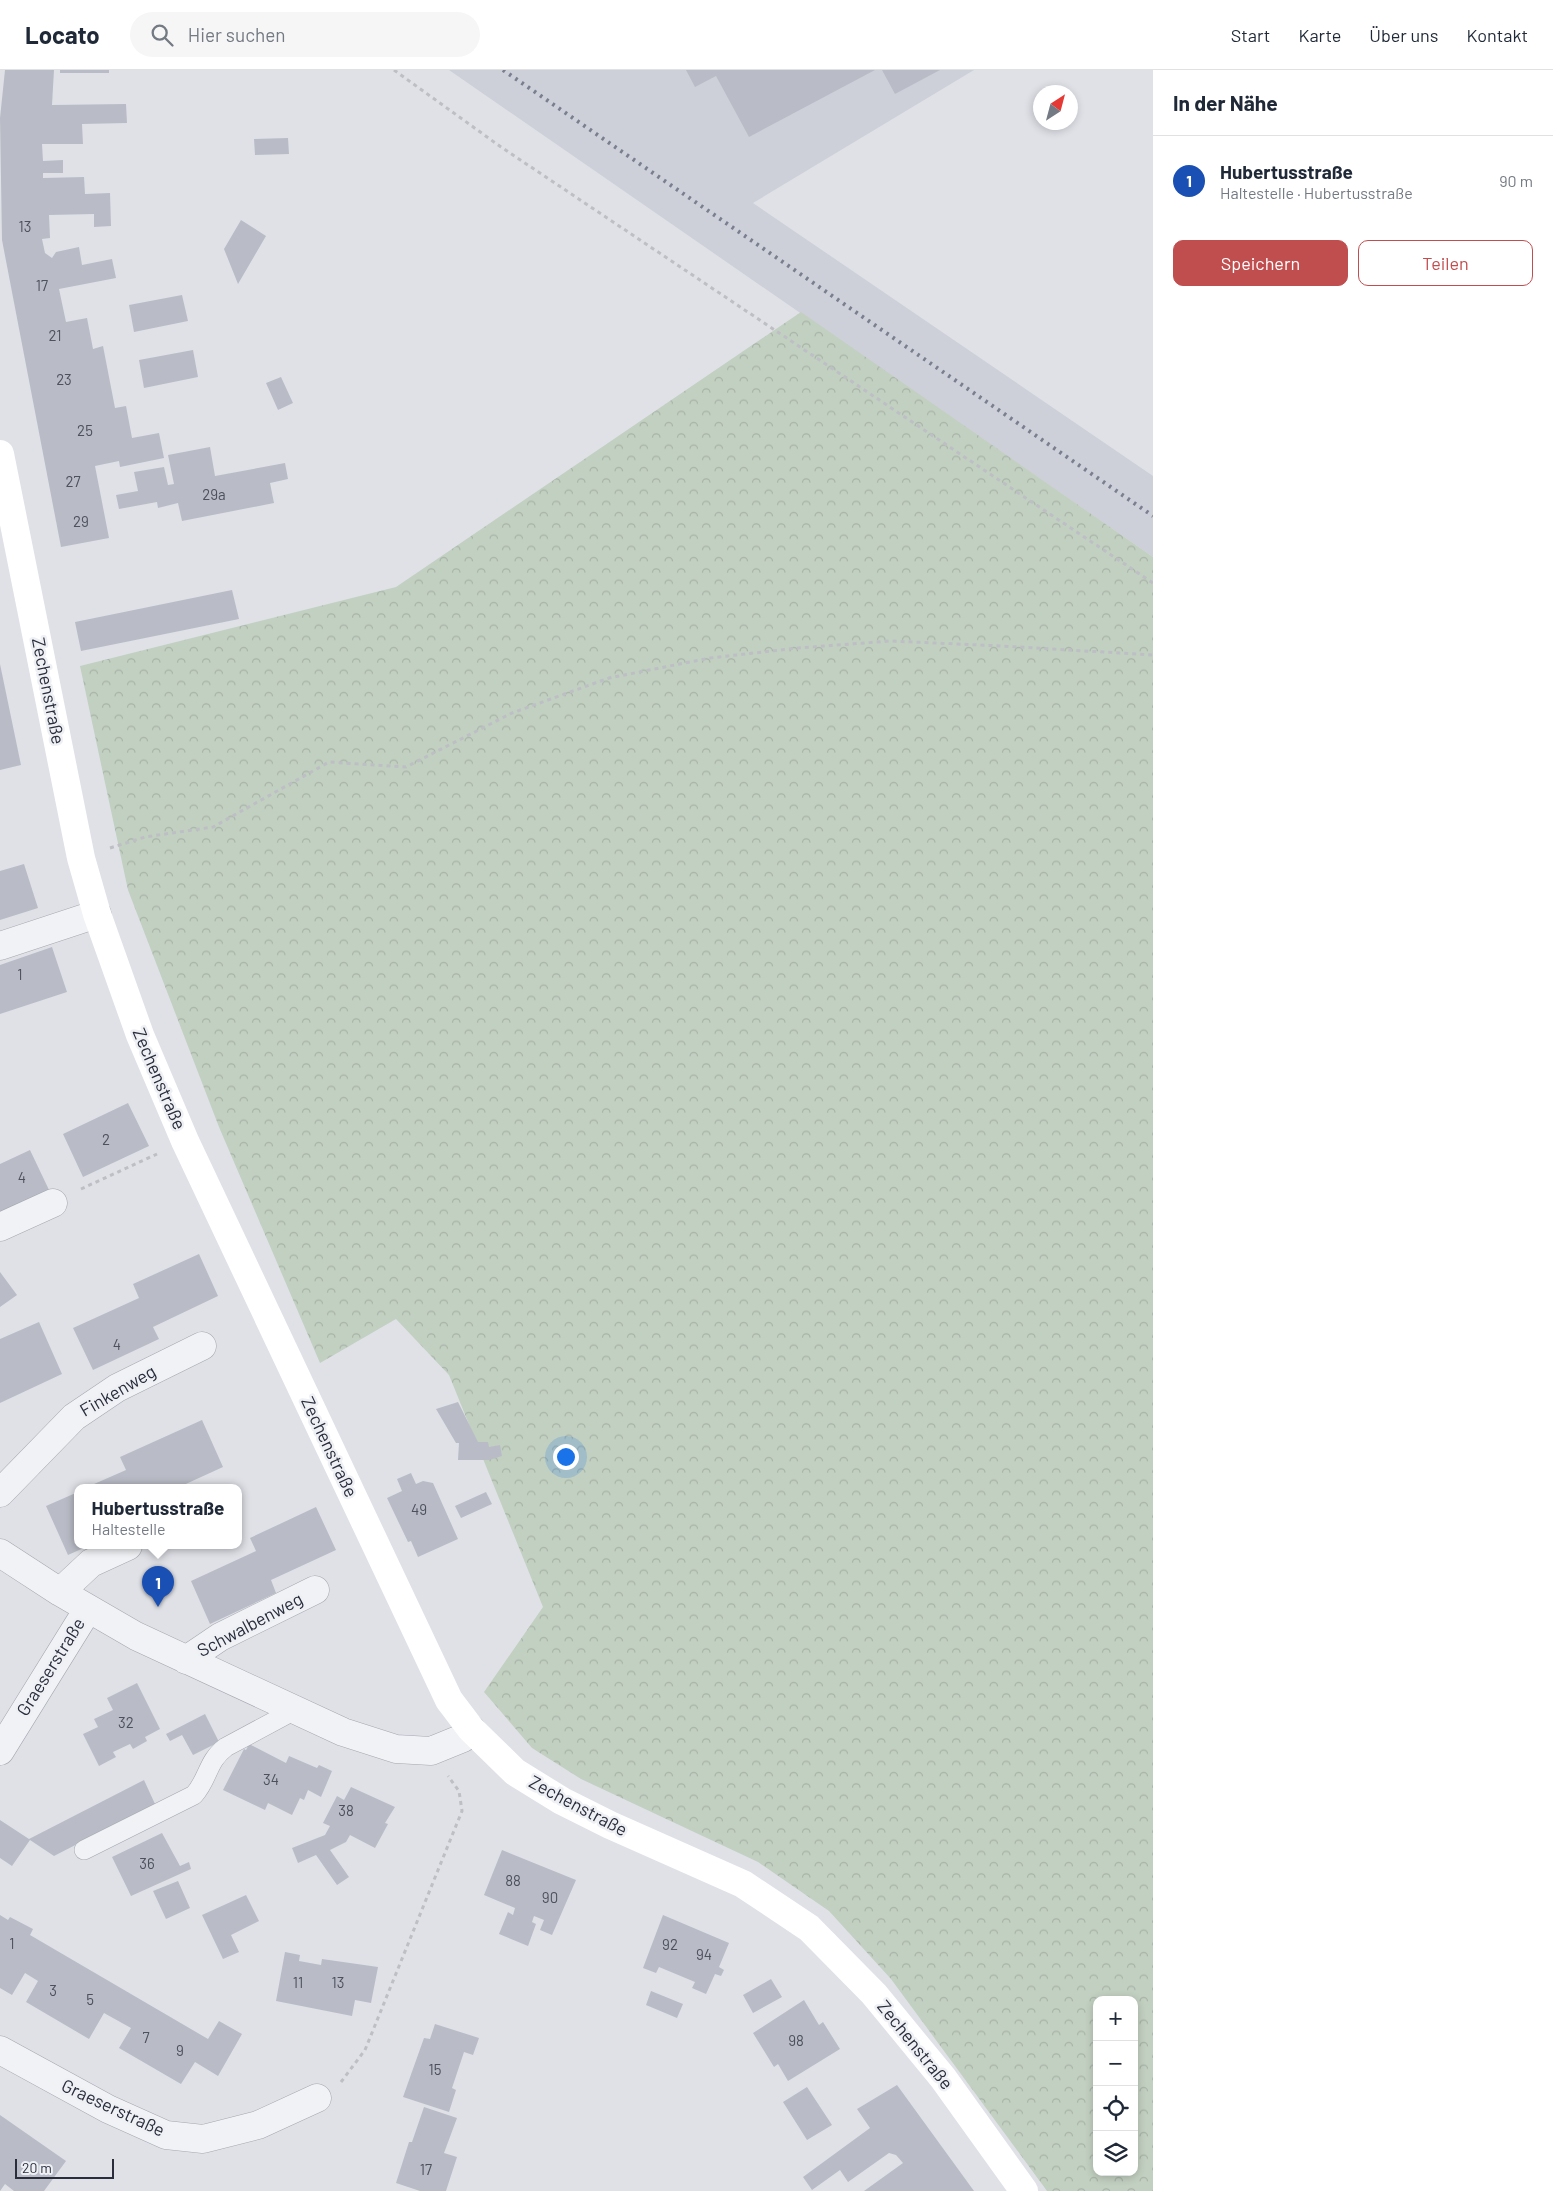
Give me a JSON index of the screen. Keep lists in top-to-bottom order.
{
  "streets": {
    "main road": ["Zechenstraße"],
    "street": ["Finkenweg", "Schwalbenweg", "Graeserstraße"]
  },
  "house_numbers": [
    "13",
    "17",
    "21",
    "23",
    "25",
    "27",
    "29a",
    "29",
    "1",
    "2",
    "4",
    "4",
    "49",
    "32",
    "34",
    "38",
    "36",
    "88",
    "90",
    "1",
    "92",
    "94",
    "11",
    "13",
    "3",
    "5",
    "7",
    "98",
    "9",
    "15",
    "17"
  ],
  "scale_bar": "20 m",
  "north": "top right",
  "page": {
    "header": "Locato",
    "search": "Hier suchen",
    "nav": [
      "Start",
      "Karte",
      "Über uns",
      "Kontakt"
    ],
    "heading": "In der Nähe",
    "list": [
      {
        "mark": "1",
        "name": "Hubertusstraße",
        "note": "Haltestelle · Hubertusstraße",
        "value": "90 m"
      }
    ],
    "buttons": ["Speichern", "Teilen"],
    "popup": ["Hubertusstraße", "Haltestelle"],
    "pins": "1",
    "map_buttons": ["+", "−"],
    "scale": "20 m"
  }
}
